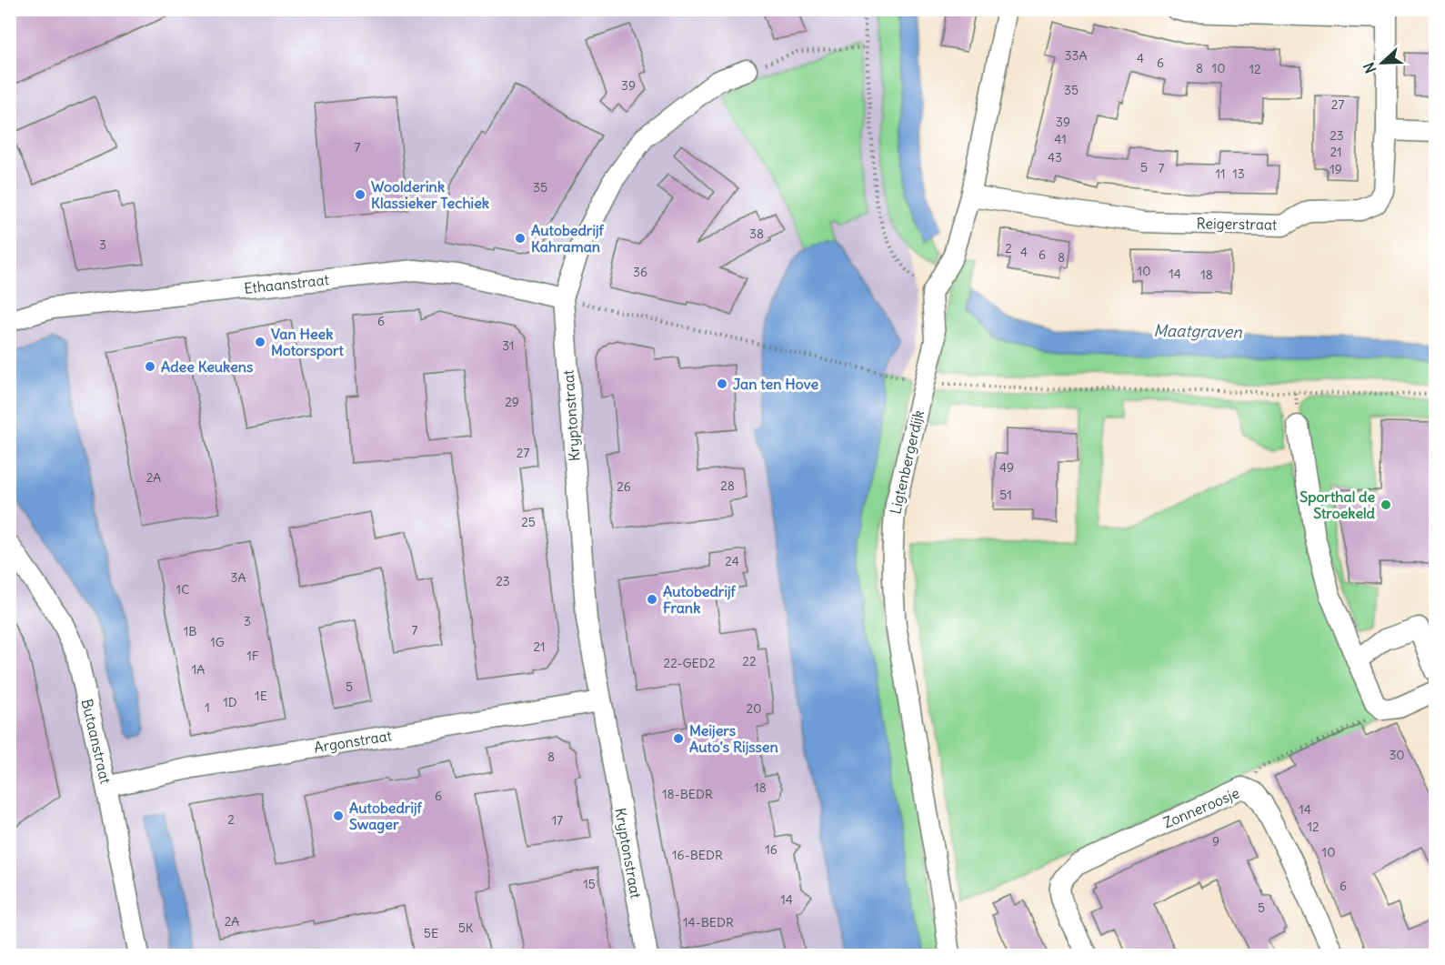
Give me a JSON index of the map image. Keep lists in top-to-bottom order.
{
  "streets": {
    "street": [
      "Reigerstraat",
      "Ethaanstraat",
      "Kryptonstraat",
      "Ligtenbergerdijk",
      "Butaanstraat",
      "Argonstraat",
      "Zonneroosje"
    ]
  },
  "crossings": [
    ["Ethaanstraat", "Kryptonstraat"],
    ["Kryptonstraat", "Argonstraat"],
    ["Butaanstraat", "Argonstraat"]
  ],
  "water": ["Maatgraven"],
  "places": [
    "Woolderink Klassieker Techiek",
    "Autobedrijf Kahraman",
    "Van Heek Motorsport",
    "Adee Keukens",
    "Jan ten Hove",
    "Sporthal de Stroekeld",
    "Autobedrijf Frank",
    "Meijers Auto's Rijssen",
    "Autobedrijf Swager"
  ],
  "house_numbers": [
    "33A",
    "4",
    "6",
    "8",
    "10",
    "12",
    "39",
    "35",
    "27",
    "39",
    "23",
    "41",
    "7",
    "21",
    "43",
    "5",
    "7",
    "19",
    "11",
    "13",
    "35",
    "38",
    "3",
    "2",
    "4",
    "6",
    "8",
    "10",
    "36",
    "14",
    "18",
    "6",
    "31",
    "29",
    "27",
    "49",
    "2A",
    "28",
    "26",
    "51",
    "25",
    "24",
    "3A",
    "23",
    "1C",
    "3",
    "7",
    "1B",
    "1G",
    "21",
    "1F",
    "22",
    "22-GED2",
    "1A",
    "5",
    "1E",
    "1D",
    "1",
    "20",
    "30",
    "8",
    "18",
    "18-BEDR",
    "6",
    "14",
    "2",
    "17",
    "12",
    "9",
    "16",
    "10",
    "16-BEDR",
    "15",
    "6",
    "14",
    "5",
    "2A",
    "14-BEDR",
    "5K",
    "5E"
  ],
  "north": "left"
}
